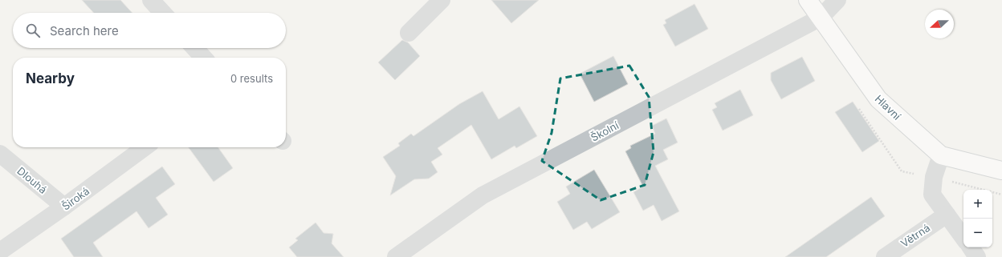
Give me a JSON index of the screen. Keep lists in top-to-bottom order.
{
  "streets": {
    "street": [
      "Hlavní",
      "Školní",
      "Dlouhá",
      "Široká",
      "Větrná"
    ]
  },
  "crossings": [
    ["Hlavní", "Školní"],
    ["Dlouhá", "Široká"]
  ],
  "north": "left",
  "page": {
    "search": "Search here",
    "heading": ["Nearby", "0 results"],
    "map_buttons": ["+", "−"]
  }
}
